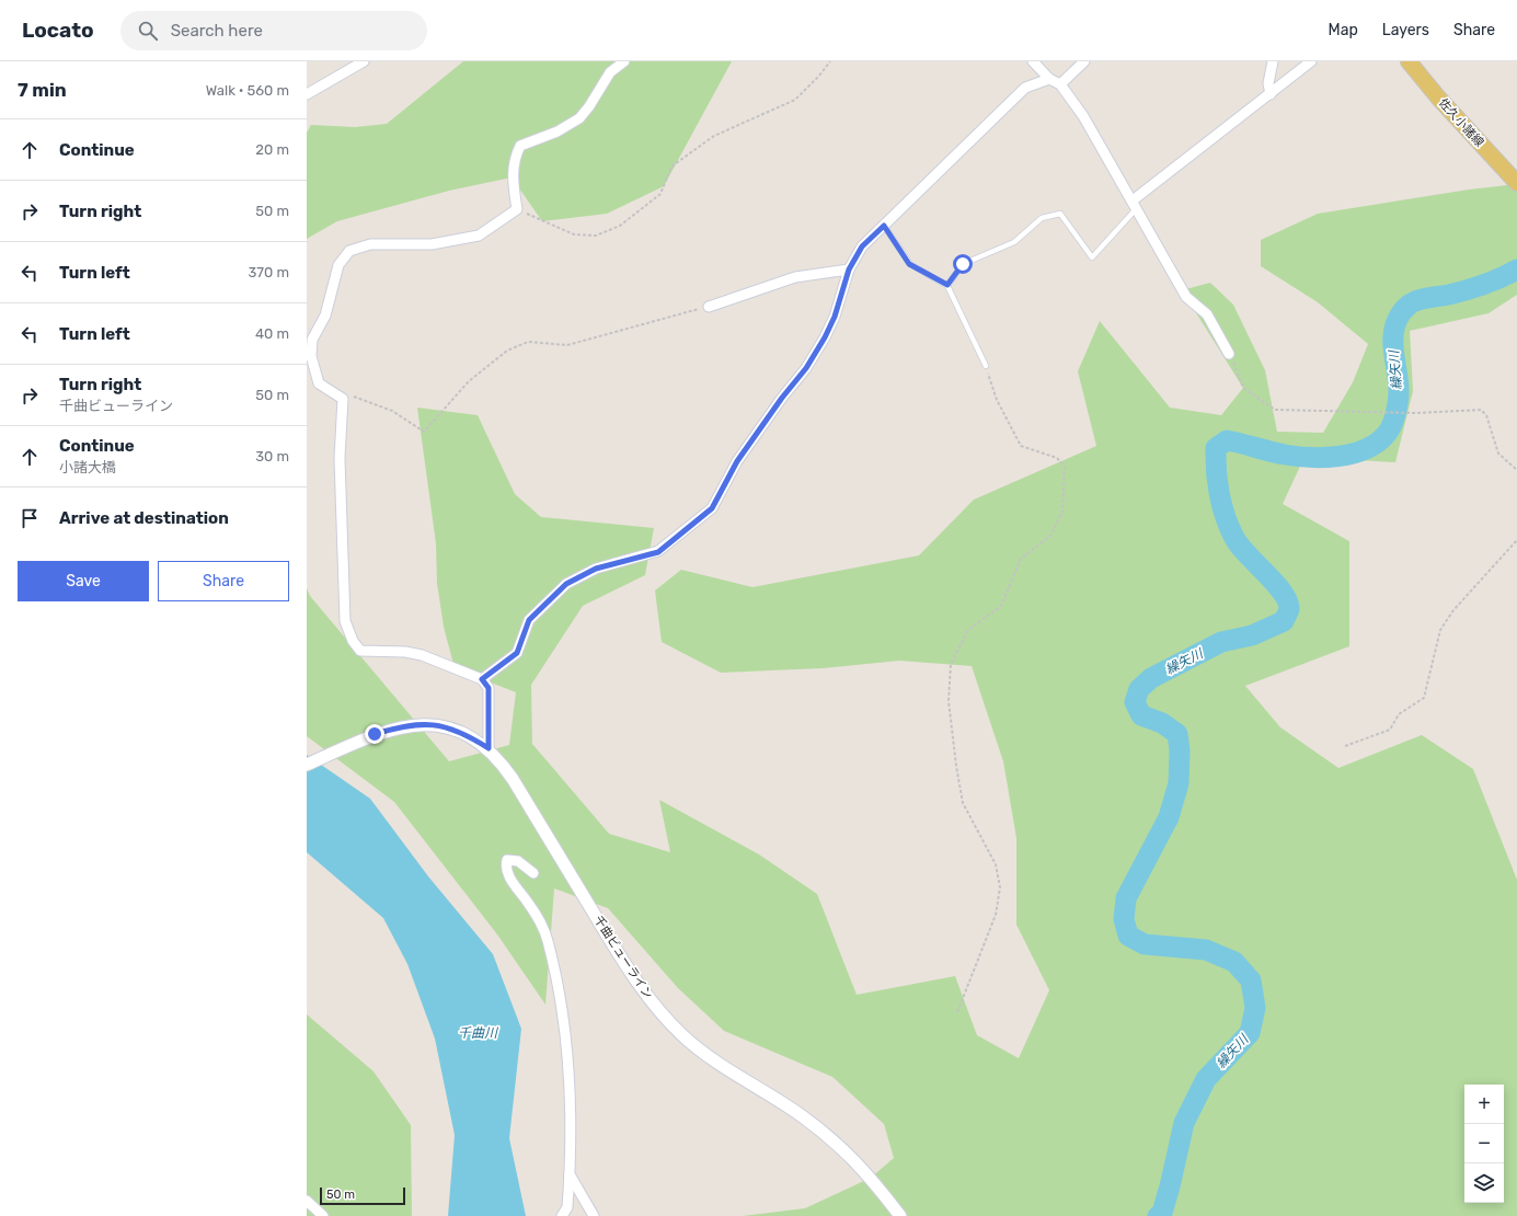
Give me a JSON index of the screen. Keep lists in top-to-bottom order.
{
  "streets": {
    "main road": ["佐久小諸線"],
    "street": ["千曲ビューライン"]
  },
  "water": ["繰矢川", "千曲川"],
  "scale_bar": "50 m",
  "page": {
    "header": "Locato",
    "search": "Search here",
    "nav": ["Map", "Layers", "Share"],
    "heading": ["7 min", "Walk · 560 m"],
    "list": [
      ["Continue", "20 m"],
      ["Turn right", "50 m"],
      ["Turn left", "370 m"],
      ["Turn left", "40 m"],
      ["Turn right", "千曲ビューライン", "50 m"],
      ["Continue", "小諸大橋", "30 m"],
      "Arrive at destination"
    ],
    "buttons": ["Save", "Share"],
    "map_buttons": ["+", "−"],
    "scale": "50 m"
  }
}
